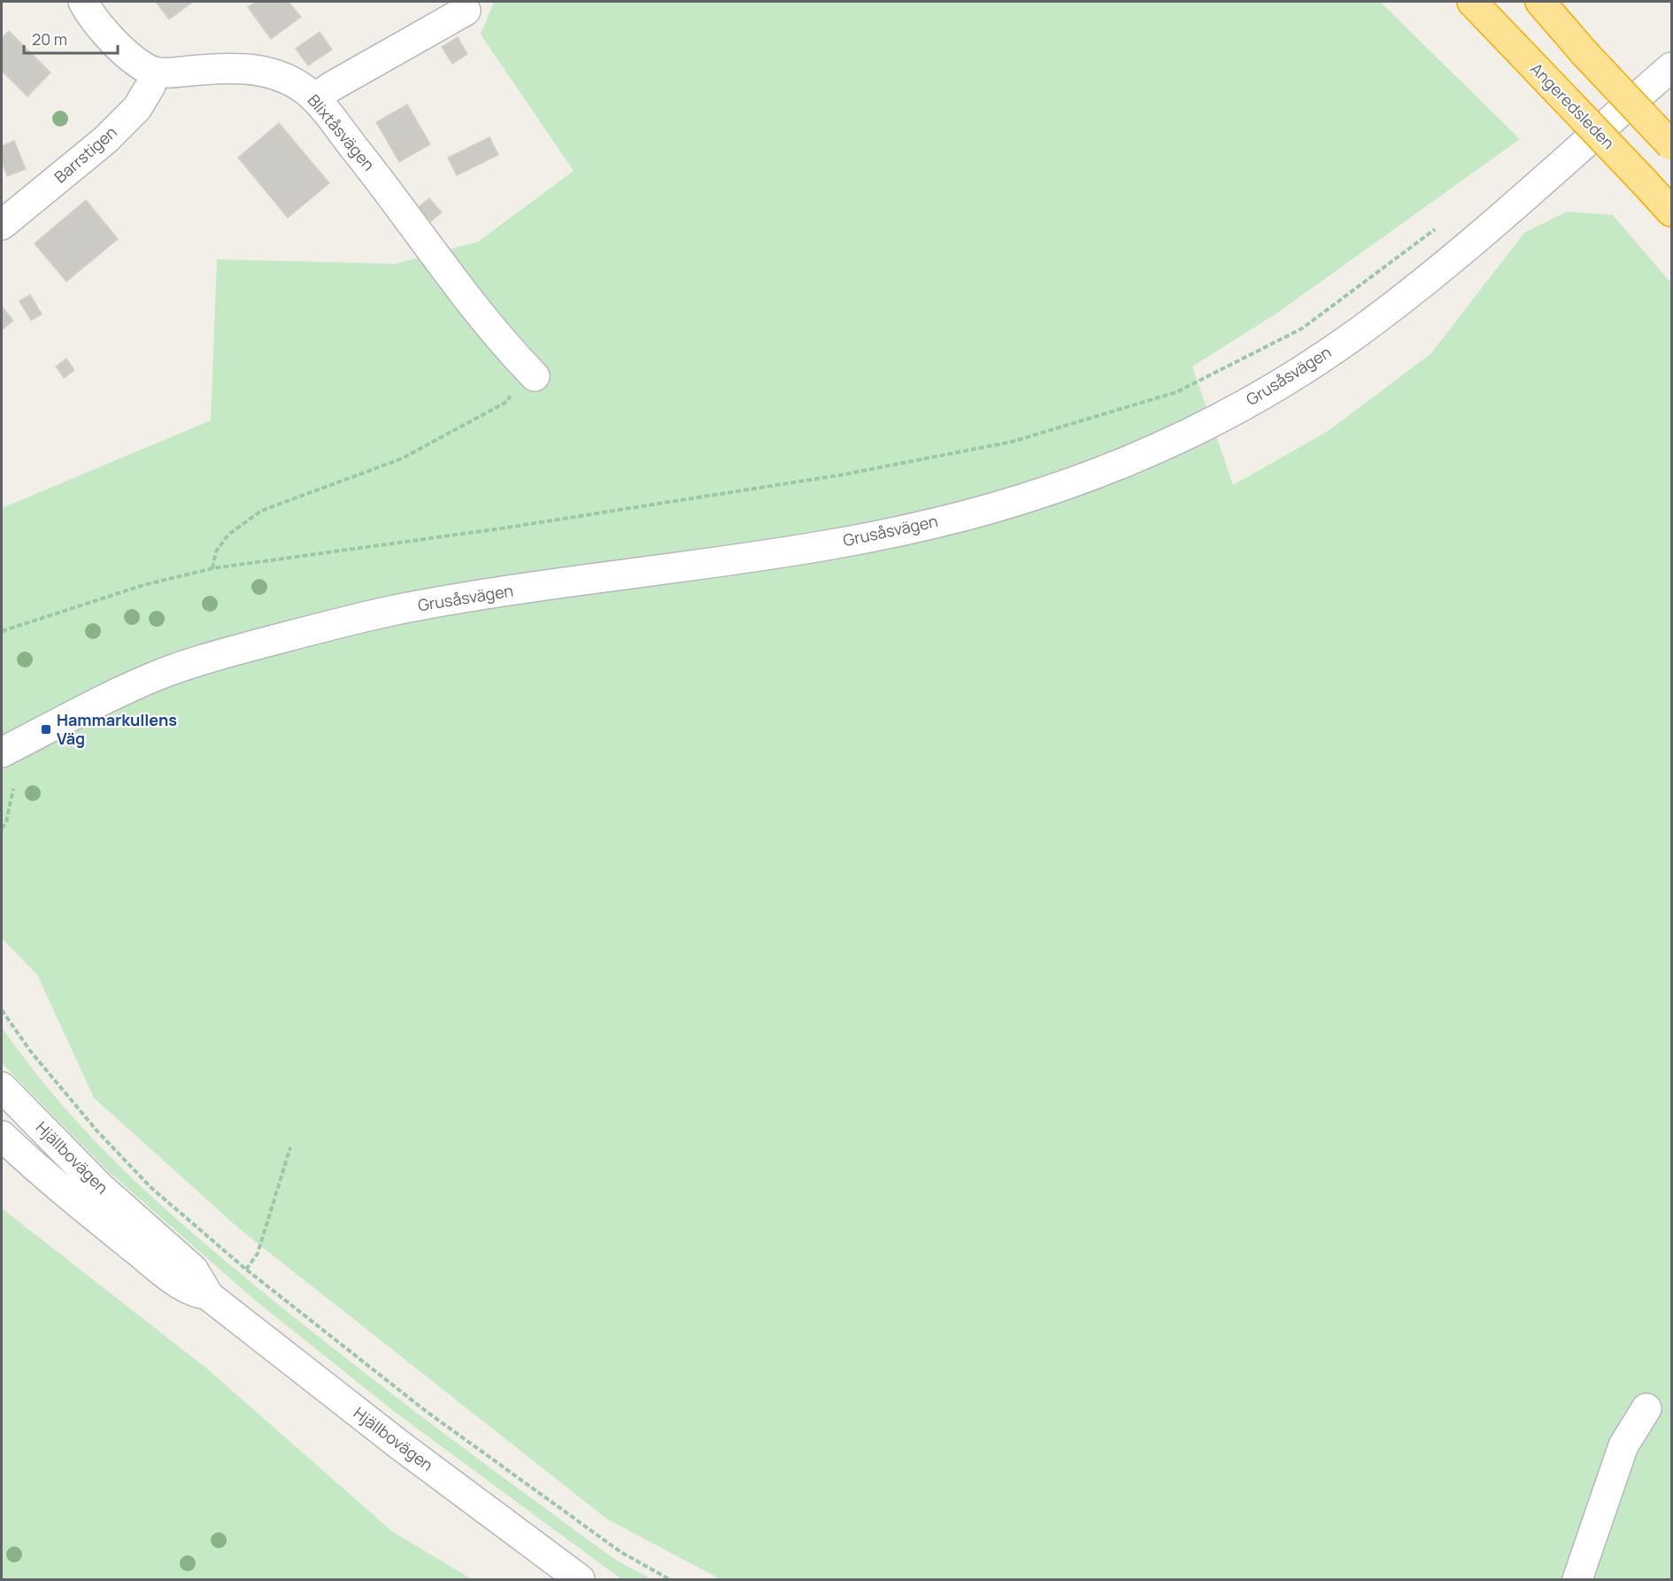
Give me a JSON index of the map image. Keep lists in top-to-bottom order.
{
  "streets": {
    "highway": ["Angeredsleden"],
    "street": [
      "Blixtåsvägen",
      "Barrstigen",
      "Grusåsvägen",
      "Hjällbovägen"
    ]
  },
  "crossings": [
    ["Blixtåsvägen", "Barrstigen"]
  ],
  "places": {
    "transit": ["Hammarkullens Väg"]
  },
  "scale_bar": "20 m"
}
